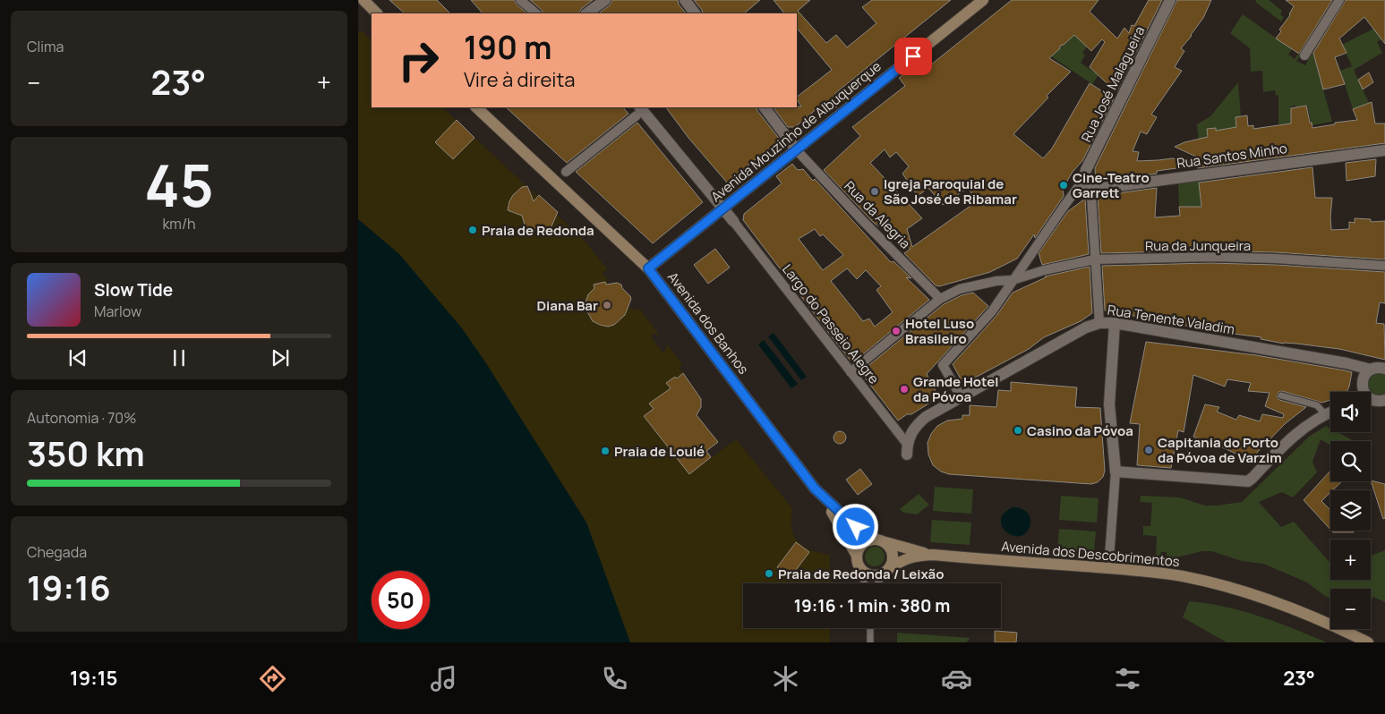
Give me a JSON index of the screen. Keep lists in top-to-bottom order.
{
  "streets": {
    "main road": ["Avenida Mouzinho de Albuquerque", "Avenida dos Banhos", "Avenida dos Descobrimentos"],
    "street": [
      "Rua José Malagueira",
      "Rua Santos Minho",
      "Rua da Alegria",
      "Rua da Junqueira",
      "Rua Tenente Valadim",
      "Largo do Passeio Alegre"
    ]
  },
  "crossings": [
    ["Rua José Malagueira", "Rua Santos Minho"],
    ["Avenida Mouzinho de Albuquerque", "Rua da Alegria"],
    ["Avenida Mouzinho de Albuquerque", "Avenida dos Banhos"],
    ["Rua da Alegria", "Rua da Junqueira"],
    ["Rua da Junqueira", "Largo do Passeio Alegre"],
    ["Rua Tenente Valadim", "Largo do Passeio Alegre"],
    ["Avenida dos Banhos", "Avenida dos Descobrimentos"]
  ],
  "places": [
    "Cine-Teatro Garrett",
    "Igreja Paroquial de São José de Ribamar",
    "Praia de Redonda",
    "Diana Bar",
    "Hotel Luso Brasileiro",
    "Grande Hotel da Póvoa",
    "Casino da Póvoa",
    "Capitania do Porto da Póvoa de Varzim",
    "Praia de Loulé",
    "Praia de Redonda / Leixão"
  ],
  "page": {
    "tile": [
      "Clima",
      ["45", "km/h"],
      ["Autonomia · 70%", "350 km"],
      ["Chegada", "19:16"]
    ],
    "turn": ["190 m", "Vire à direita"],
    "heat": ["−", "23°", "+"],
    "song": ["Slow Tide", "Marlow"],
    "map_buttons": ["+", "−"],
    "limit": "50",
    "trip": "19:16 · 1 min · 380 m",
    "tabs": ["19:15", "23°"]
  }
}
